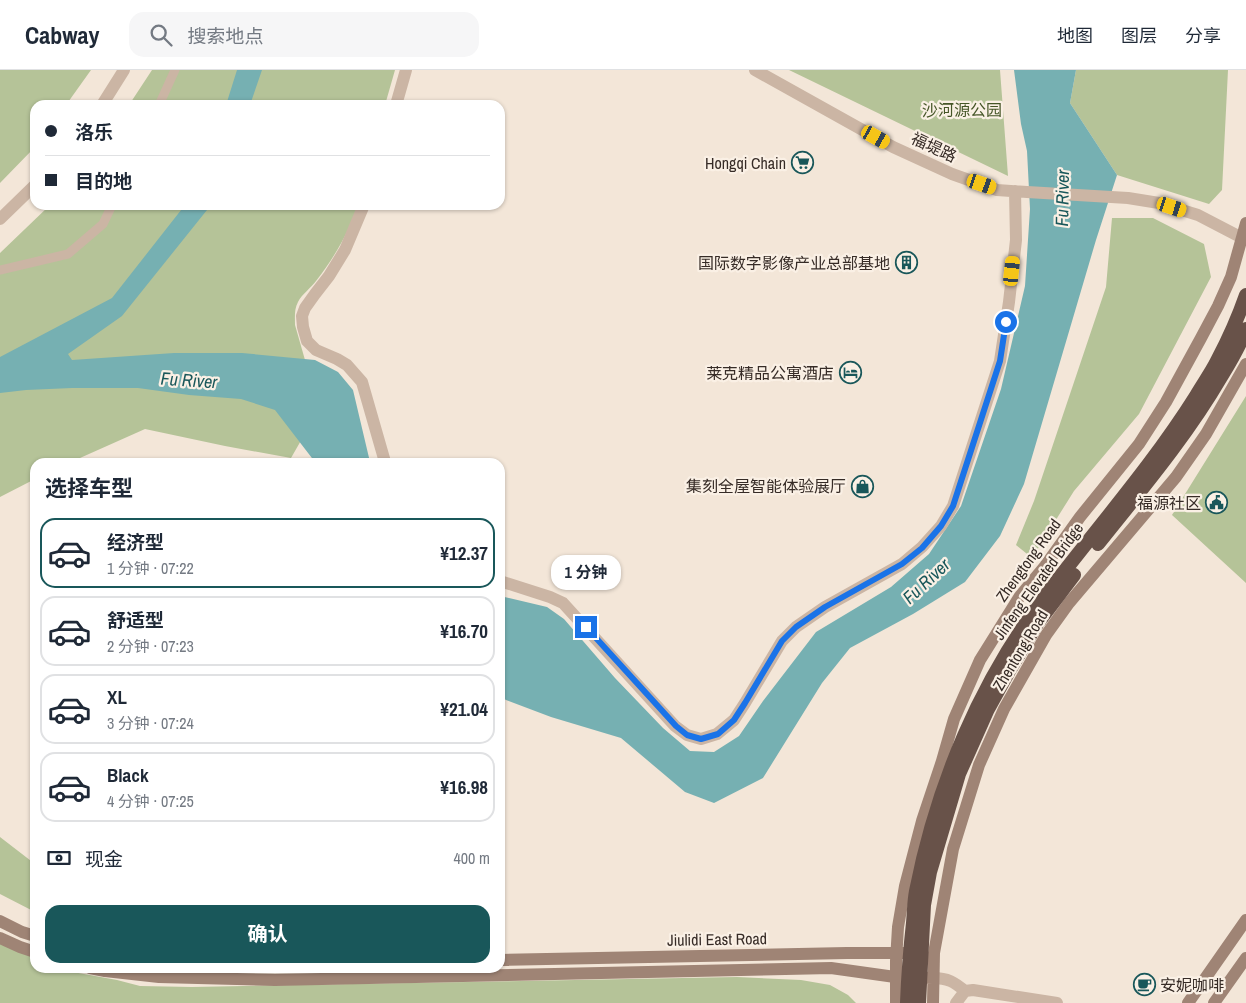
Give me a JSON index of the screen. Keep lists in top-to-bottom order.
{
  "streets": {
    "highway": ["Jinfeng Elevated Bridge"],
    "main road": ["Zhengtong Road", "Zhentong Road", "Jiulidi East Road"],
    "street": ["福堤路"]
  },
  "crossings": [
    ["福堤路", "Zhengtong Road"],
    ["Zhengtong Road", "Jiulidi East Road"],
    ["Zhentong Road", "Jiulidi East Road"]
  ],
  "water": ["Fu River"],
  "parks": ["沙河源公园"],
  "places": {
    "supermarket": ["Hongqi Chain"],
    "building": ["国际数字影像产业总部基地"],
    "hotel": ["莱克精品公寓酒店"],
    "shop": ["集刻全屋智能体验展厅"],
    "public building": ["福源社区"],
    "cafe": ["安妮咖啡"]
  },
  "page": {
    "header": "Cabway",
    "search": "搜索地点",
    "nav": ["地图", "图层", "分享"],
    "banner": ["洛乐", "目的地"],
    "heading": "选择车型",
    "list": [
      {
        "name": "经济型",
        "note": "1 分钟 · 07:22",
        "value": "¥12.37"
      },
      {
        "name": "舒适型",
        "note": "2 分钟 · 07:23",
        "value": "¥16.70"
      },
      {
        "name": "XL",
        "note": "3 分钟 · 07:24",
        "value": "¥21.04"
      },
      {
        "name": "Black",
        "note": "4 分钟 · 07:25",
        "value": "¥16.98"
      }
    ],
    "bubble": "1 分钟",
    "pay": ["现金", "400 m"],
    "buttons": "确认"
  }
}
